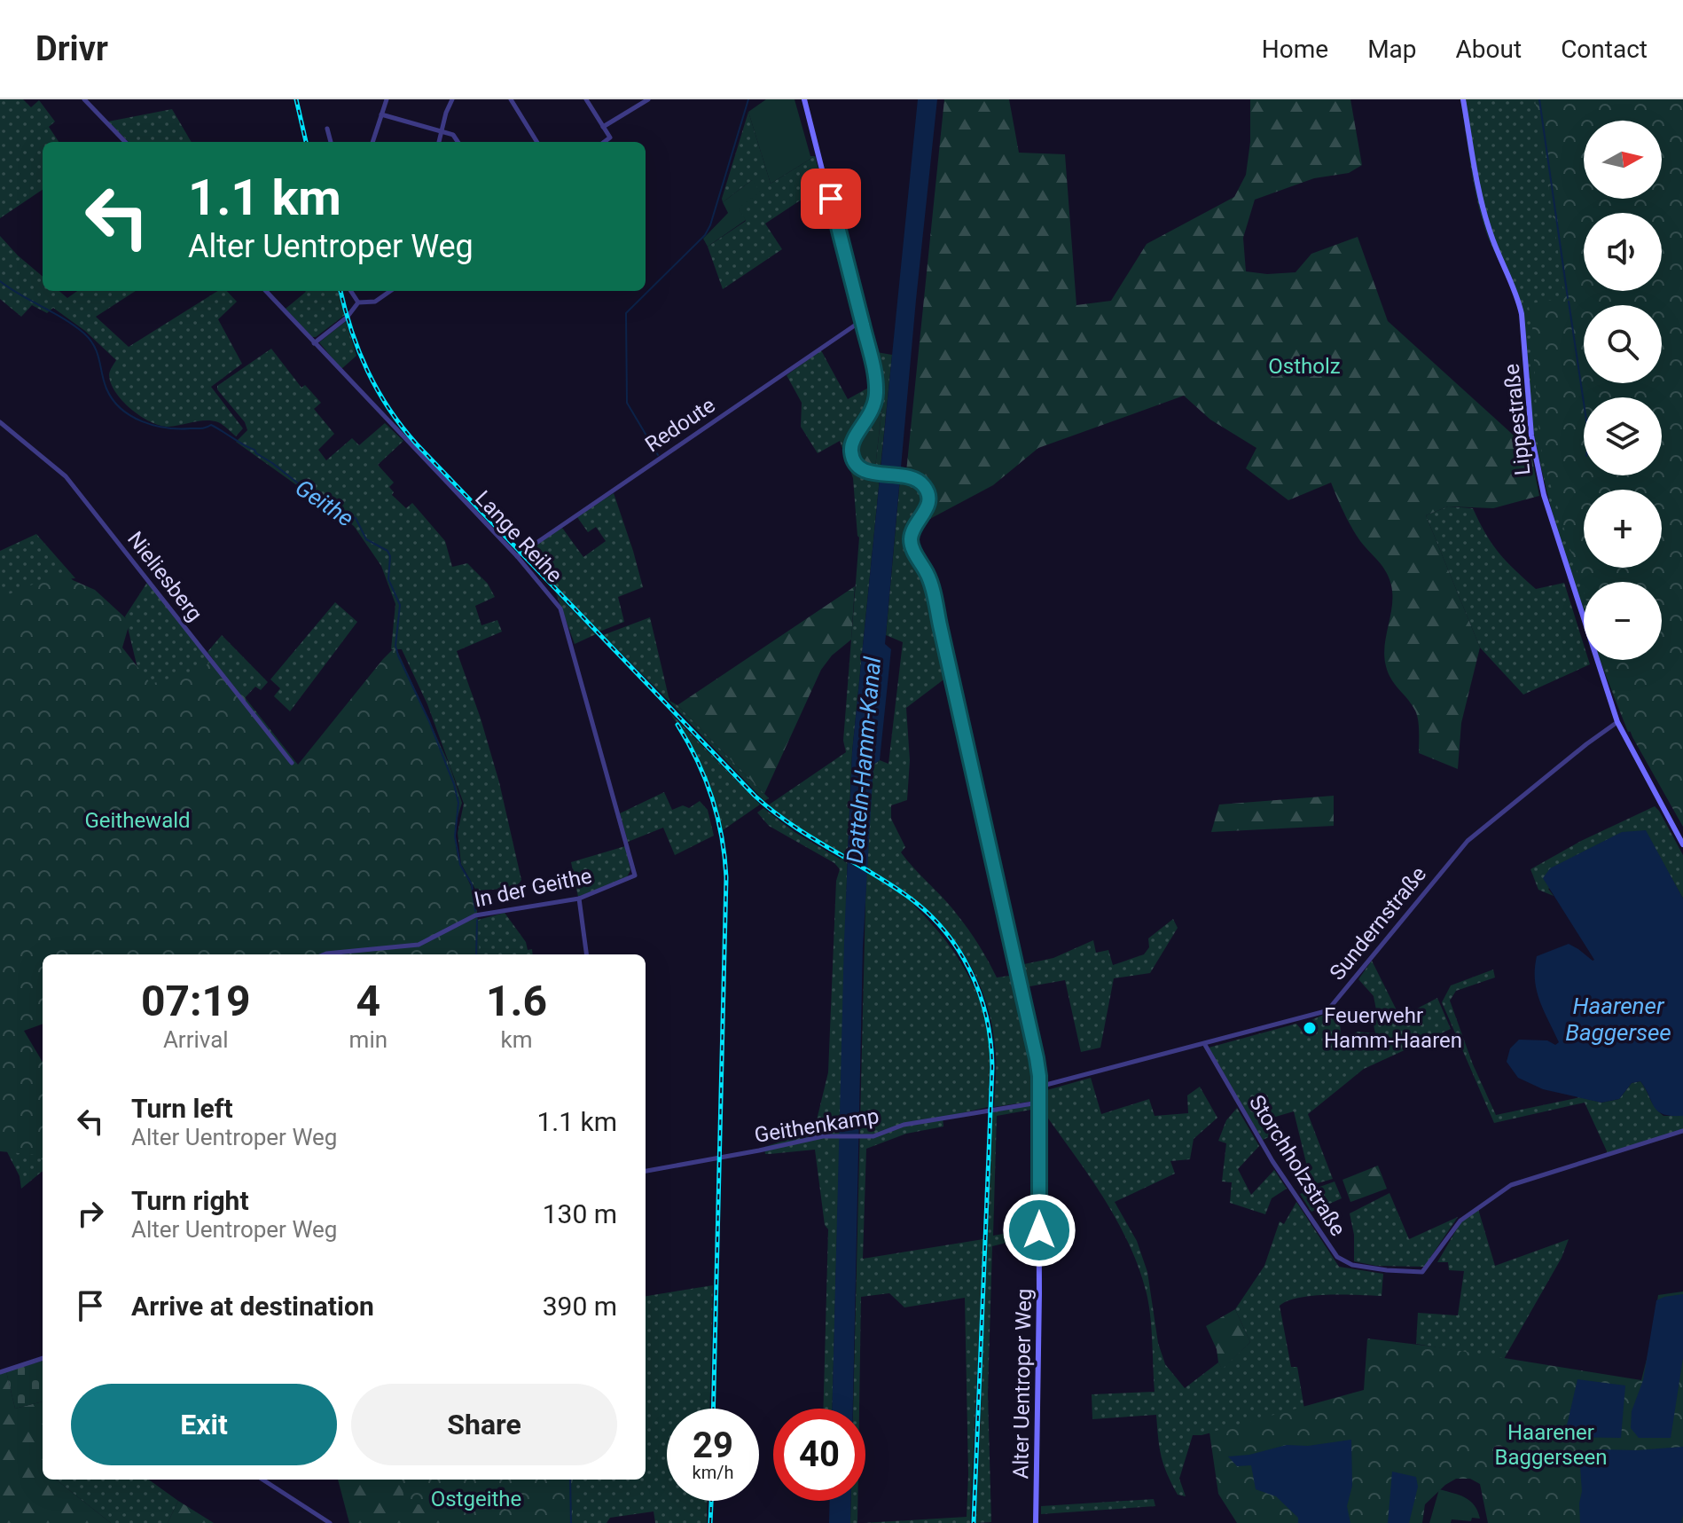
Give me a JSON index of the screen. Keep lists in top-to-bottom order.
{
  "streets": {
    "street": [
      "Lippestraße",
      "Redoute",
      "Lange Reihe",
      "Nieliesberg",
      "In der Geithe",
      "Sundernstraße",
      "Geithenkamp",
      "Storchholzstraße",
      "Alter Uentroper Weg"
    ]
  },
  "crossings": [
    ["Lippestraße", "Sundernstraße"],
    ["Redoute", "Lange Reihe"],
    ["Redoute", "Alter Uentroper Weg"],
    ["Lange Reihe", "In der Geithe"],
    ["Sundernstraße", "Storchholzstraße"],
    ["Sundernstraße", "Alter Uentroper Weg"],
    ["Geithenkamp", "Alter Uentroper Weg"]
  ],
  "water": ["Geithe", "Datteln-Hamm-Kanal", "Haarener Baggersee"],
  "parks": [
    "Ostholz",
    "Geithewald",
    "Haarener Baggerseen",
    "Ostgeithe"
  ],
  "places": ["Feuerwehr Hamm-Haaren"],
  "north": "right",
  "page": {
    "header": "Drivr",
    "nav": [
      "Home",
      "Map",
      "About",
      "Contact"
    ],
    "map_buttons": ["+", "−"],
    "turn": ["1.1 km", "Alter Uentroper Weg"],
    "eta": [
      "07:19",
      "Arrival",
      "4",
      "min",
      "1.6",
      "km"
    ],
    "list": [
      {
        "name": "Turn left",
        "note": "Alter Uentroper Weg",
        "value": "1.1 km"
      },
      {
        "name": "Turn right",
        "note": "Alter Uentroper Weg",
        "value": "130 m"
      },
      {
        "name": "Arrive at destination",
        "value": "390 m"
      }
    ],
    "buttons": ["Exit", "Share"],
    "speed": "29 km/h",
    "limit": "40"
  }
}
